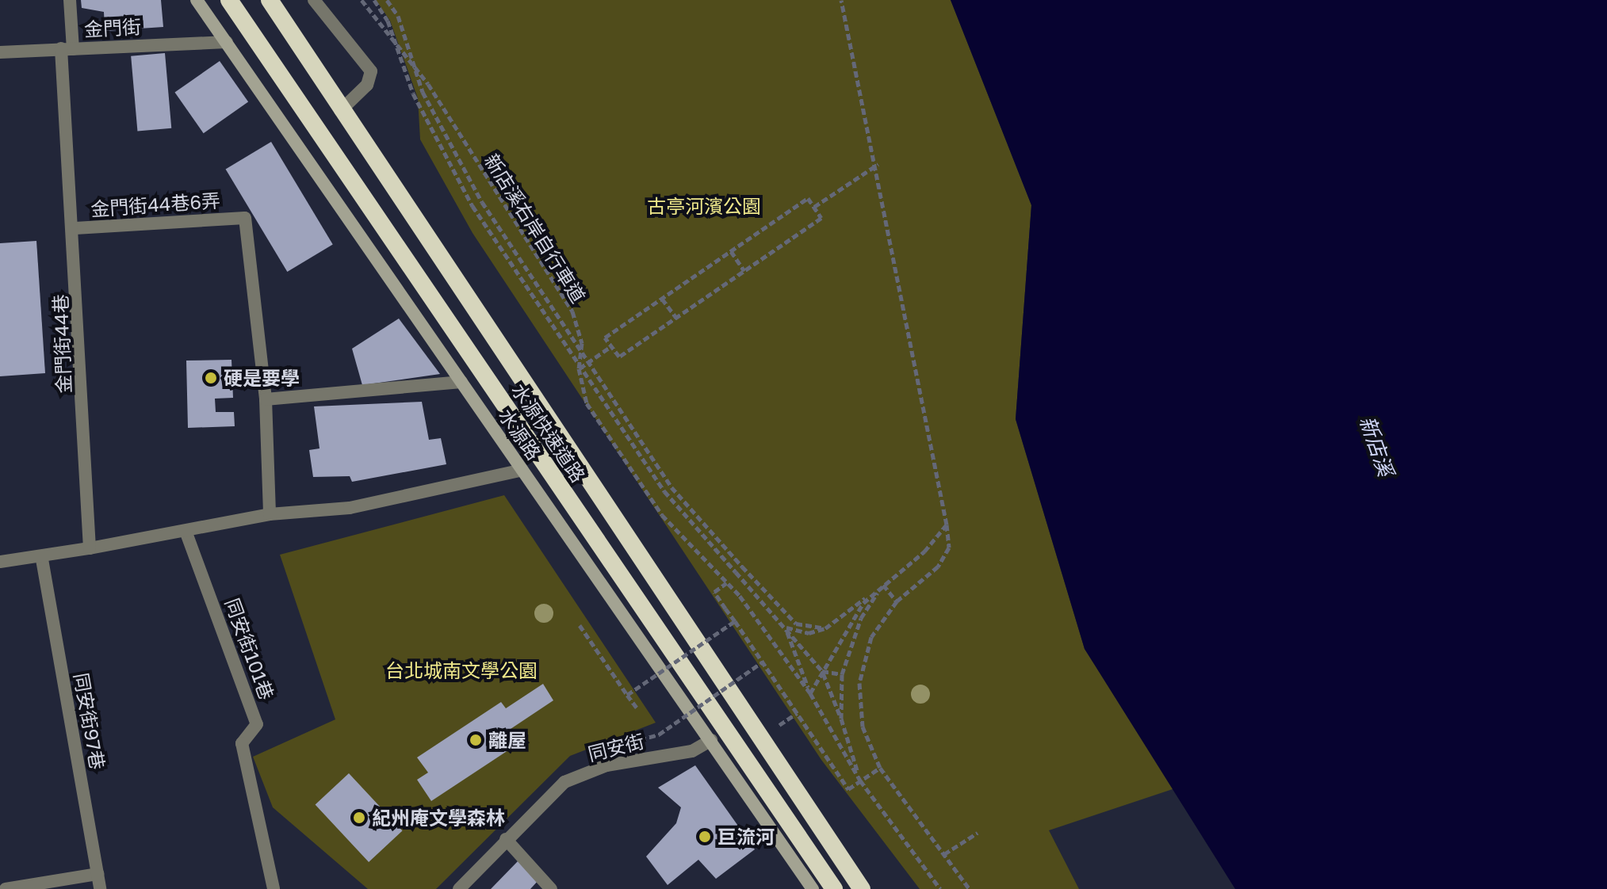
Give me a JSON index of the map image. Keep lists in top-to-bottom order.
{
  "streets": {
    "highway": ["水源快速道路"],
    "main road": ["水源路"],
    "street": [
      "金門街",
      "金門街44巷6弄",
      "金門街44巷",
      "同安街101巷",
      "同安街97巷",
      "同安街"
    ],
    "path": ["新店溪右岸自行車道"]
  },
  "crossings": [
    ["金門街", "金門街44巷"],
    ["金門街", "水源路"],
    ["金門街44巷6弄", "金門街44巷"],
    ["水源路", "同安街"]
  ],
  "water": ["新店溪"],
  "parks": ["古亭河濱公園", "台北城南文學公園"],
  "places": [
    "硬是要學",
    "離屋",
    "紀州庵文學森林",
    "巨流河"
  ]
}
